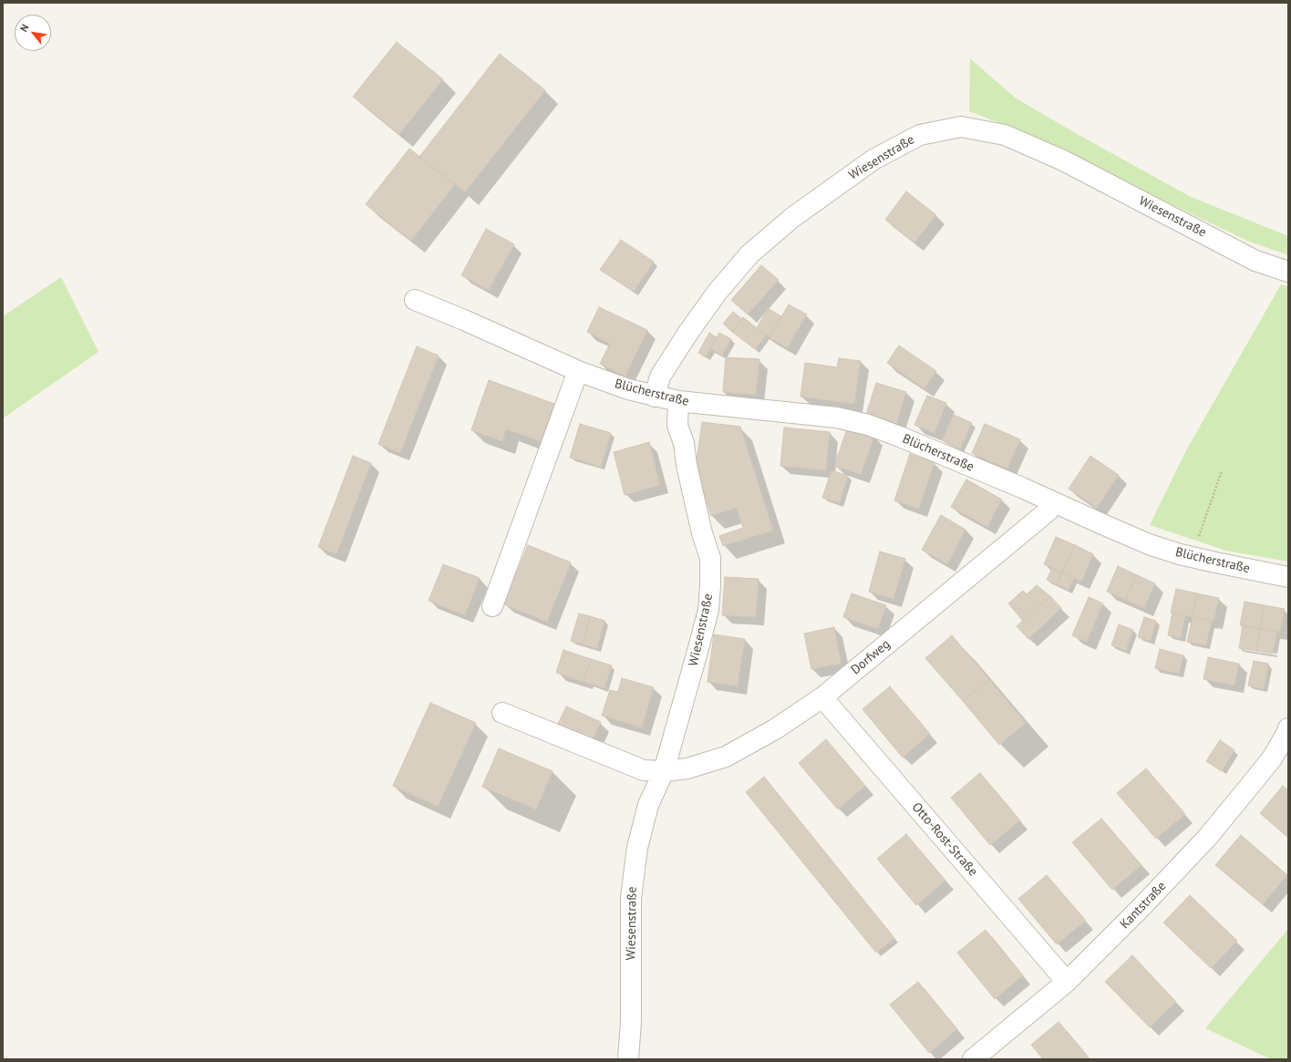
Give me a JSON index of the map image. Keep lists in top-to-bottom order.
{
  "streets": {
    "street": [
      "Wiesenstraße",
      "Blücherstraße",
      "Dorfweg",
      "Otto-Rost-Straße",
      "Kantstraße"
    ]
  },
  "crossings": [
    ["Wiesenstraße", "Blücherstraße"],
    ["Wiesenstraße", "Dorfweg"],
    ["Blücherstraße", "Dorfweg"],
    ["Dorfweg", "Otto-Rost-Straße"],
    ["Otto-Rost-Straße", "Kantstraße"]
  ],
  "north": "top left"
}
